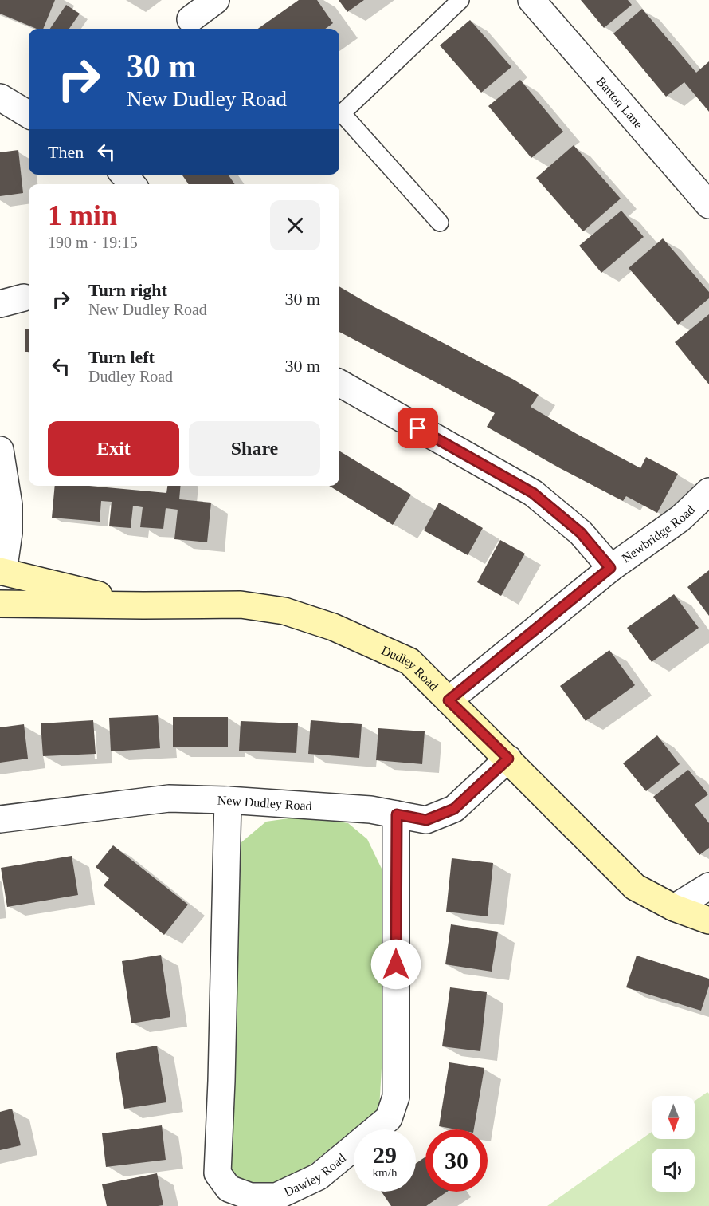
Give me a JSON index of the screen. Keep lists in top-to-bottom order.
{
  "streets": {
    "main road": ["Dudley Road"],
    "street": [
      "Barton Lane",
      "Newbridge Road",
      "New Dudley Road",
      "Dawley Road"
    ]
  },
  "crossings": [
    ["Newbridge Road", "Dudley Road"],
    ["Dudley Road", "New Dudley Road"],
    ["New Dudley Road", "Dawley Road"]
  ],
  "north": "bottom",
  "page": {
    "turn": ["30 m", "New Dudley Road"],
    "then": "Then",
    "heading": ["1 min", "190 m · 19:15"],
    "list": [
      {
        "name": "Turn right",
        "note": "New Dudley Road",
        "value": "30 m"
      },
      {
        "name": "Turn left",
        "note": "Dudley Road",
        "value": "30 m"
      }
    ],
    "buttons": ["Exit", "Share"],
    "speed": "29 km/h",
    "limit": "30"
  }
}
